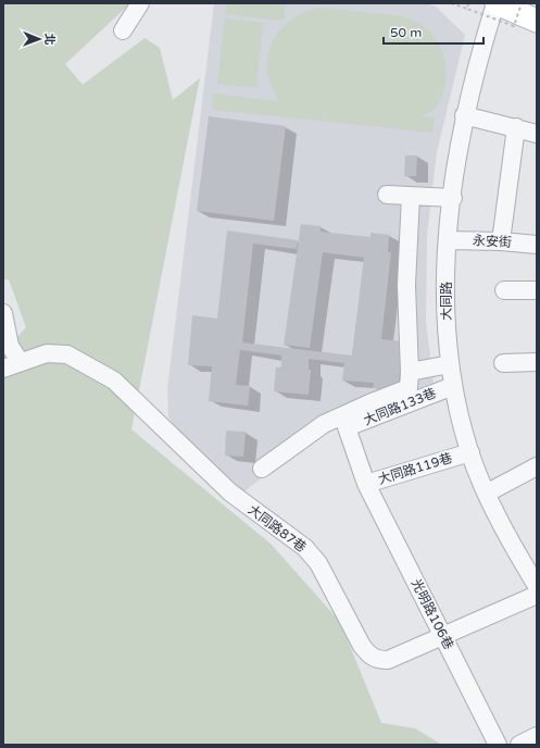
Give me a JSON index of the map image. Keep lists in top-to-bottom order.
{
  "streets": {
    "street": [
      "永安街",
      "大同路",
      "大同路133巷",
      "大同路119巷",
      "大同路87巷",
      "光明路106巷"
    ]
  },
  "crossings": [
    ["永安街", "大同路"],
    ["大同路", "大同路133巷"],
    ["大同路", "大同路119巷"],
    ["大同路133巷", "大同路119巷"],
    ["大同路119巷", "光明路106巷"],
    ["大同路87巷", "光明路106巷"]
  ],
  "scale_bar": "50 m",
  "north": "right"
}
